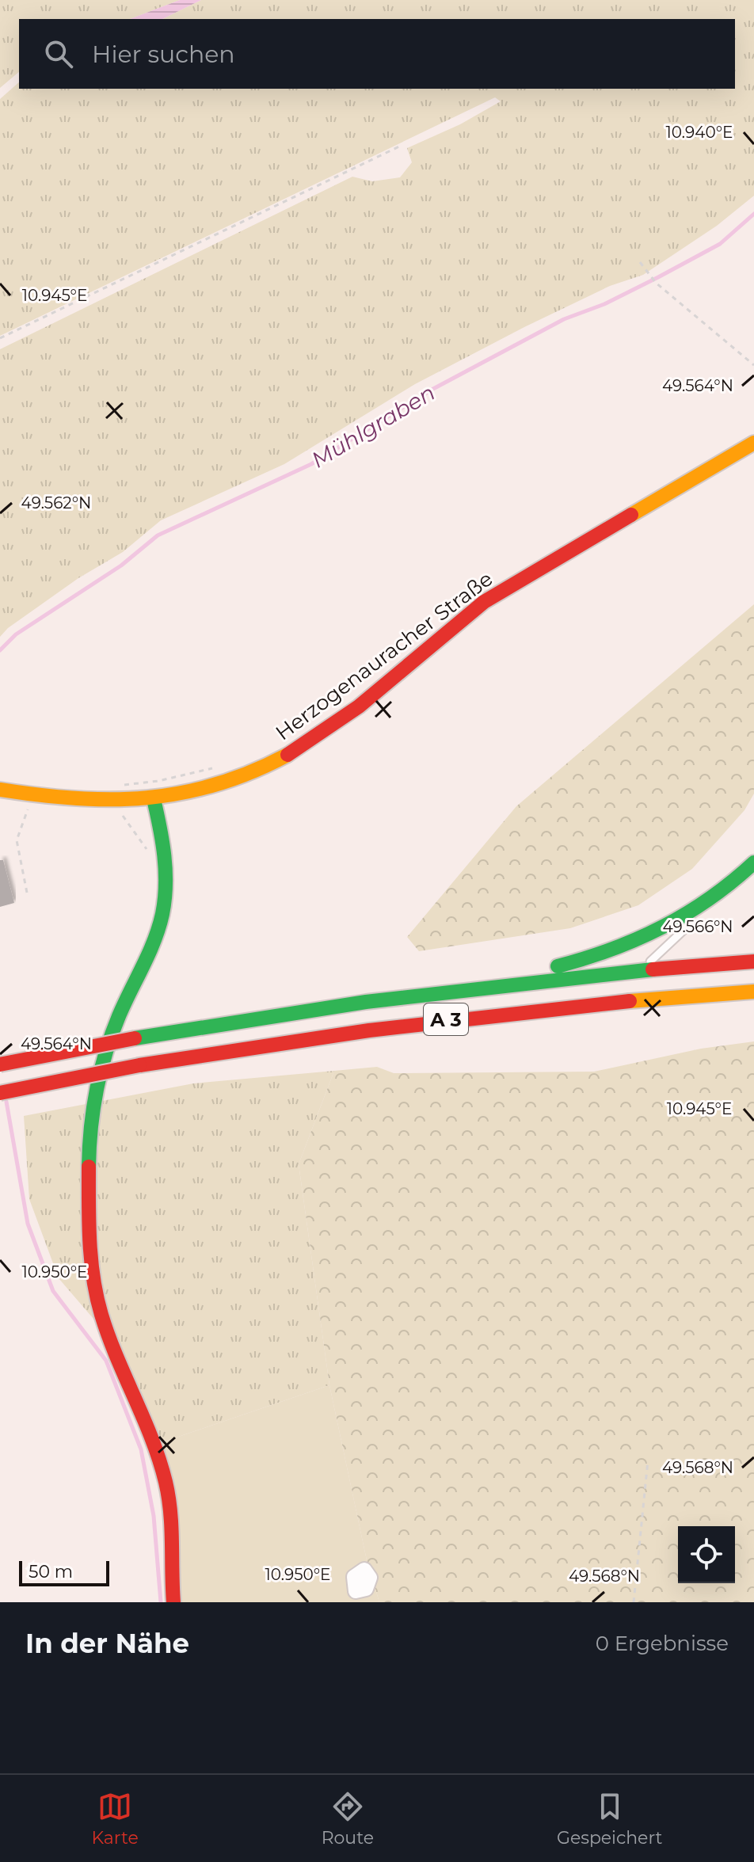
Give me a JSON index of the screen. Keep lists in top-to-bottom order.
{
  "streets": {
    "main road": ["Herzogenauracher Straße", "A 3"]
  },
  "water": ["Mühlgraben"],
  "scale_bar": "50 m",
  "page": {
    "search": "Hier suchen",
    "scale": "50 m",
    "heading": ["In der Nähe", "0 Ergebnisse"],
    "nav": ["Karte", "Route", "Gespeichert"]
  },
  "coordinates": [
    "10.940°E",
    "10.945°E",
    "49.564°N",
    "49.562°N",
    "49.566°N",
    "10.950°E",
    "49.568°N"
  ]
}
